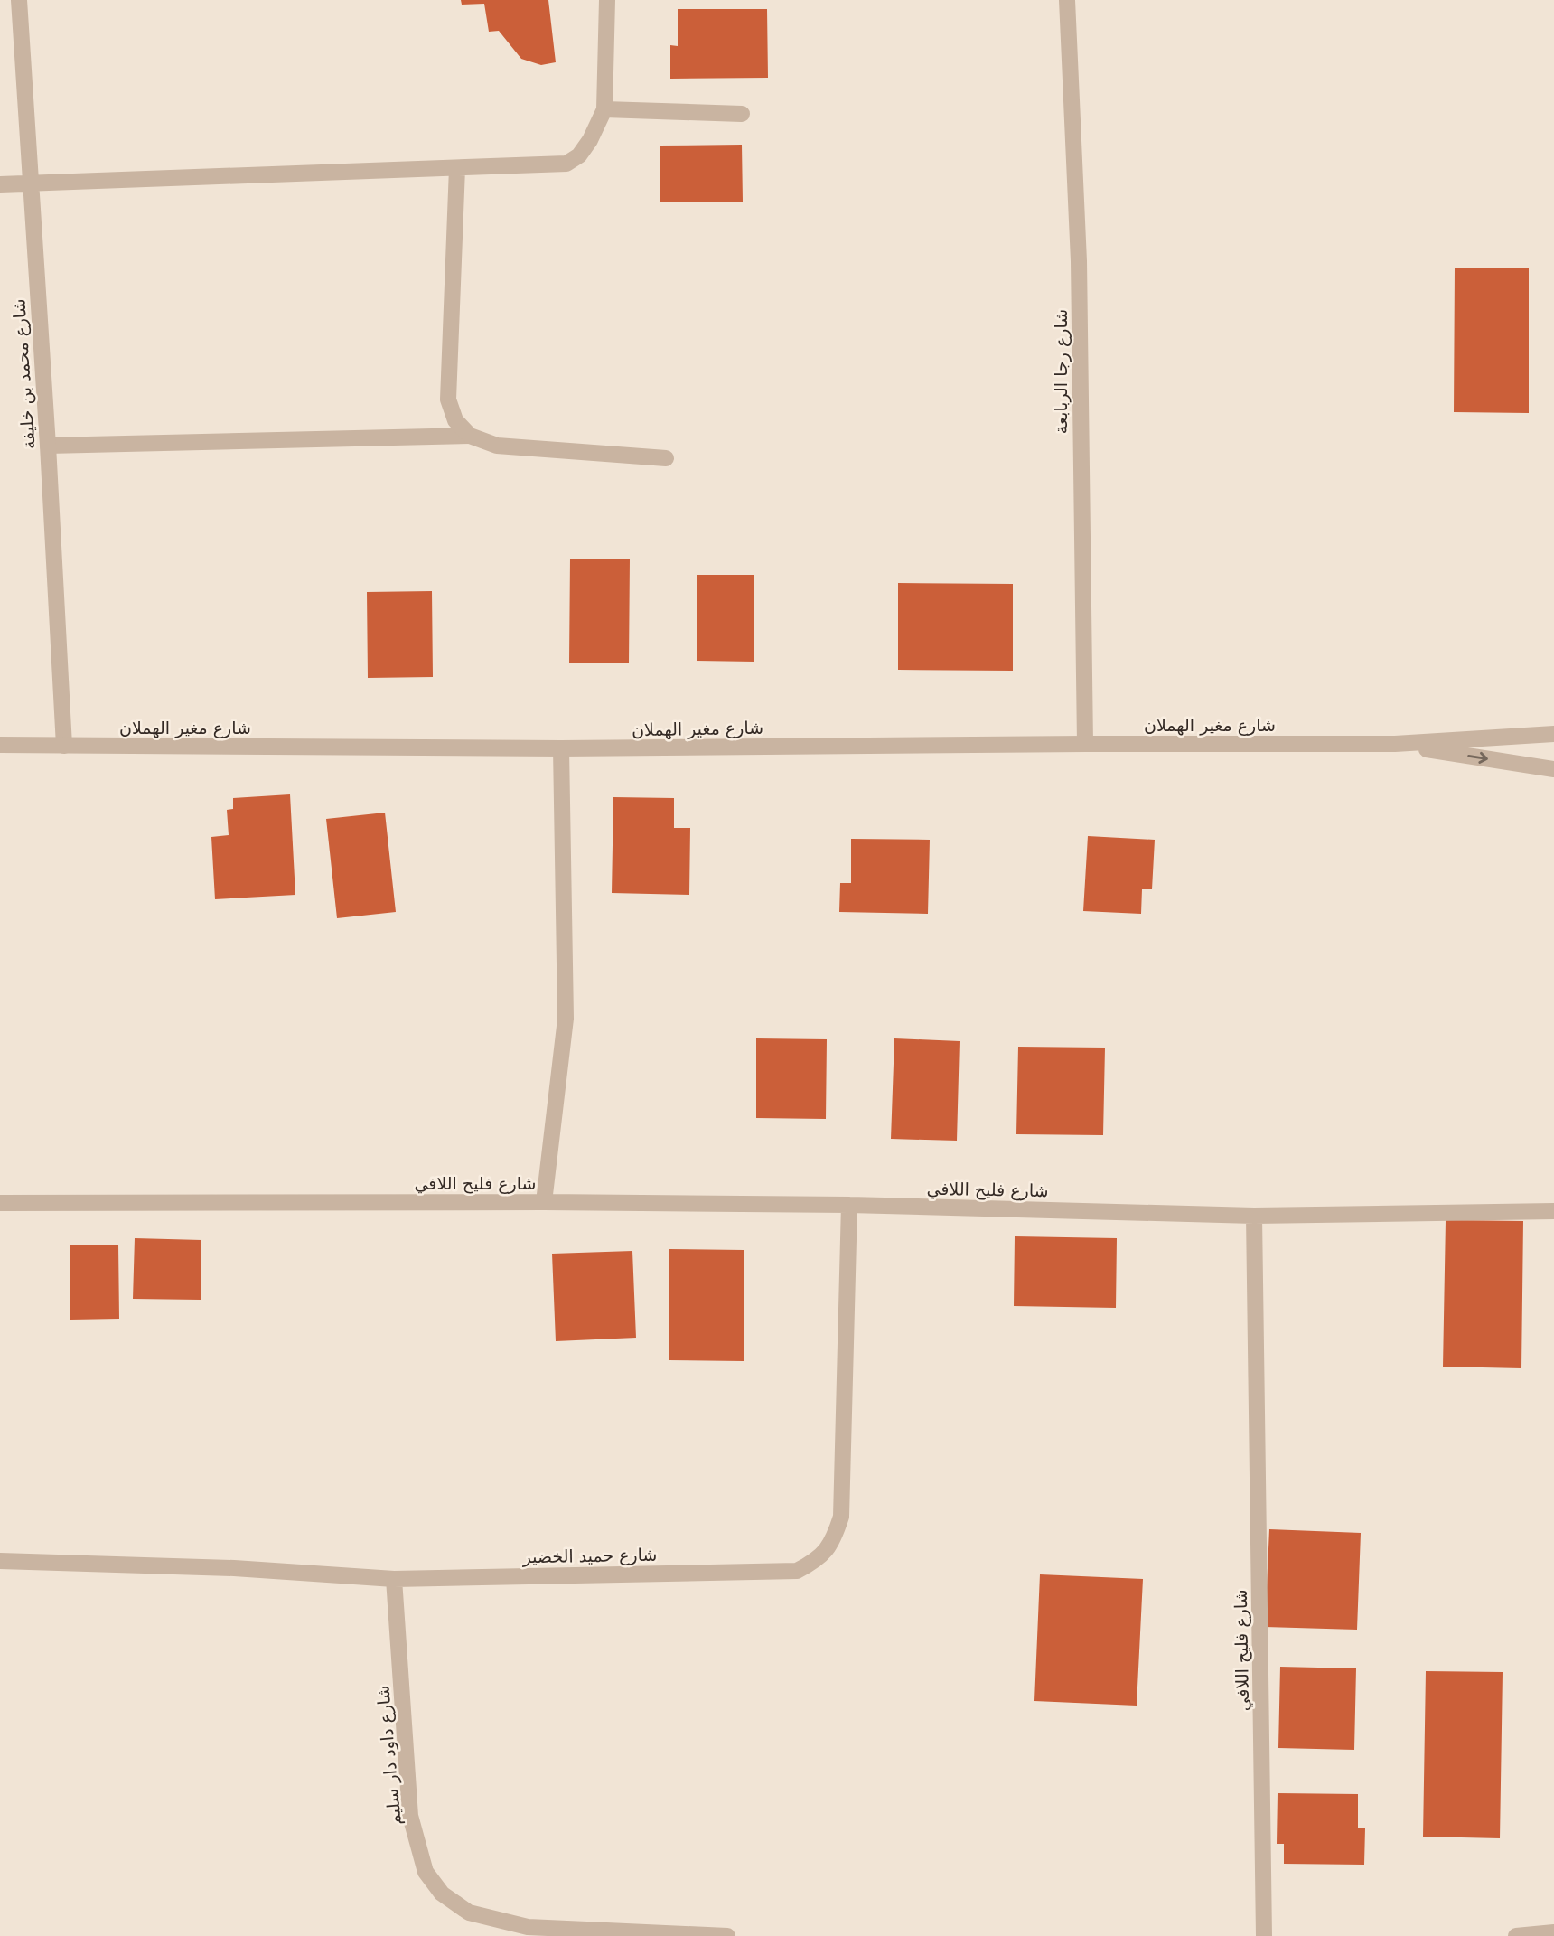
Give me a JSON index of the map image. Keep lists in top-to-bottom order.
{
  "streets": {
    "street": [
      "شارع رجا الربابعة",
      "شارع محمد بن خليفة",
      "شارع مغير الهملان",
      "شارع فليح اللافي",
      "شارع حميد الخضير",
      "شارع داود دار سليم"
    ]
  },
  "crossings": [
    ["شارع رجا الربابعة", "شارع مغير الهملان"],
    ["شارع محمد بن خليفة", "شارع مغير الهملان"],
    ["شارع فليح اللافي", "شارع حميد الخضير"],
    ["شارع حميد الخضير", "شارع داود دار سليم"]
  ]
}
